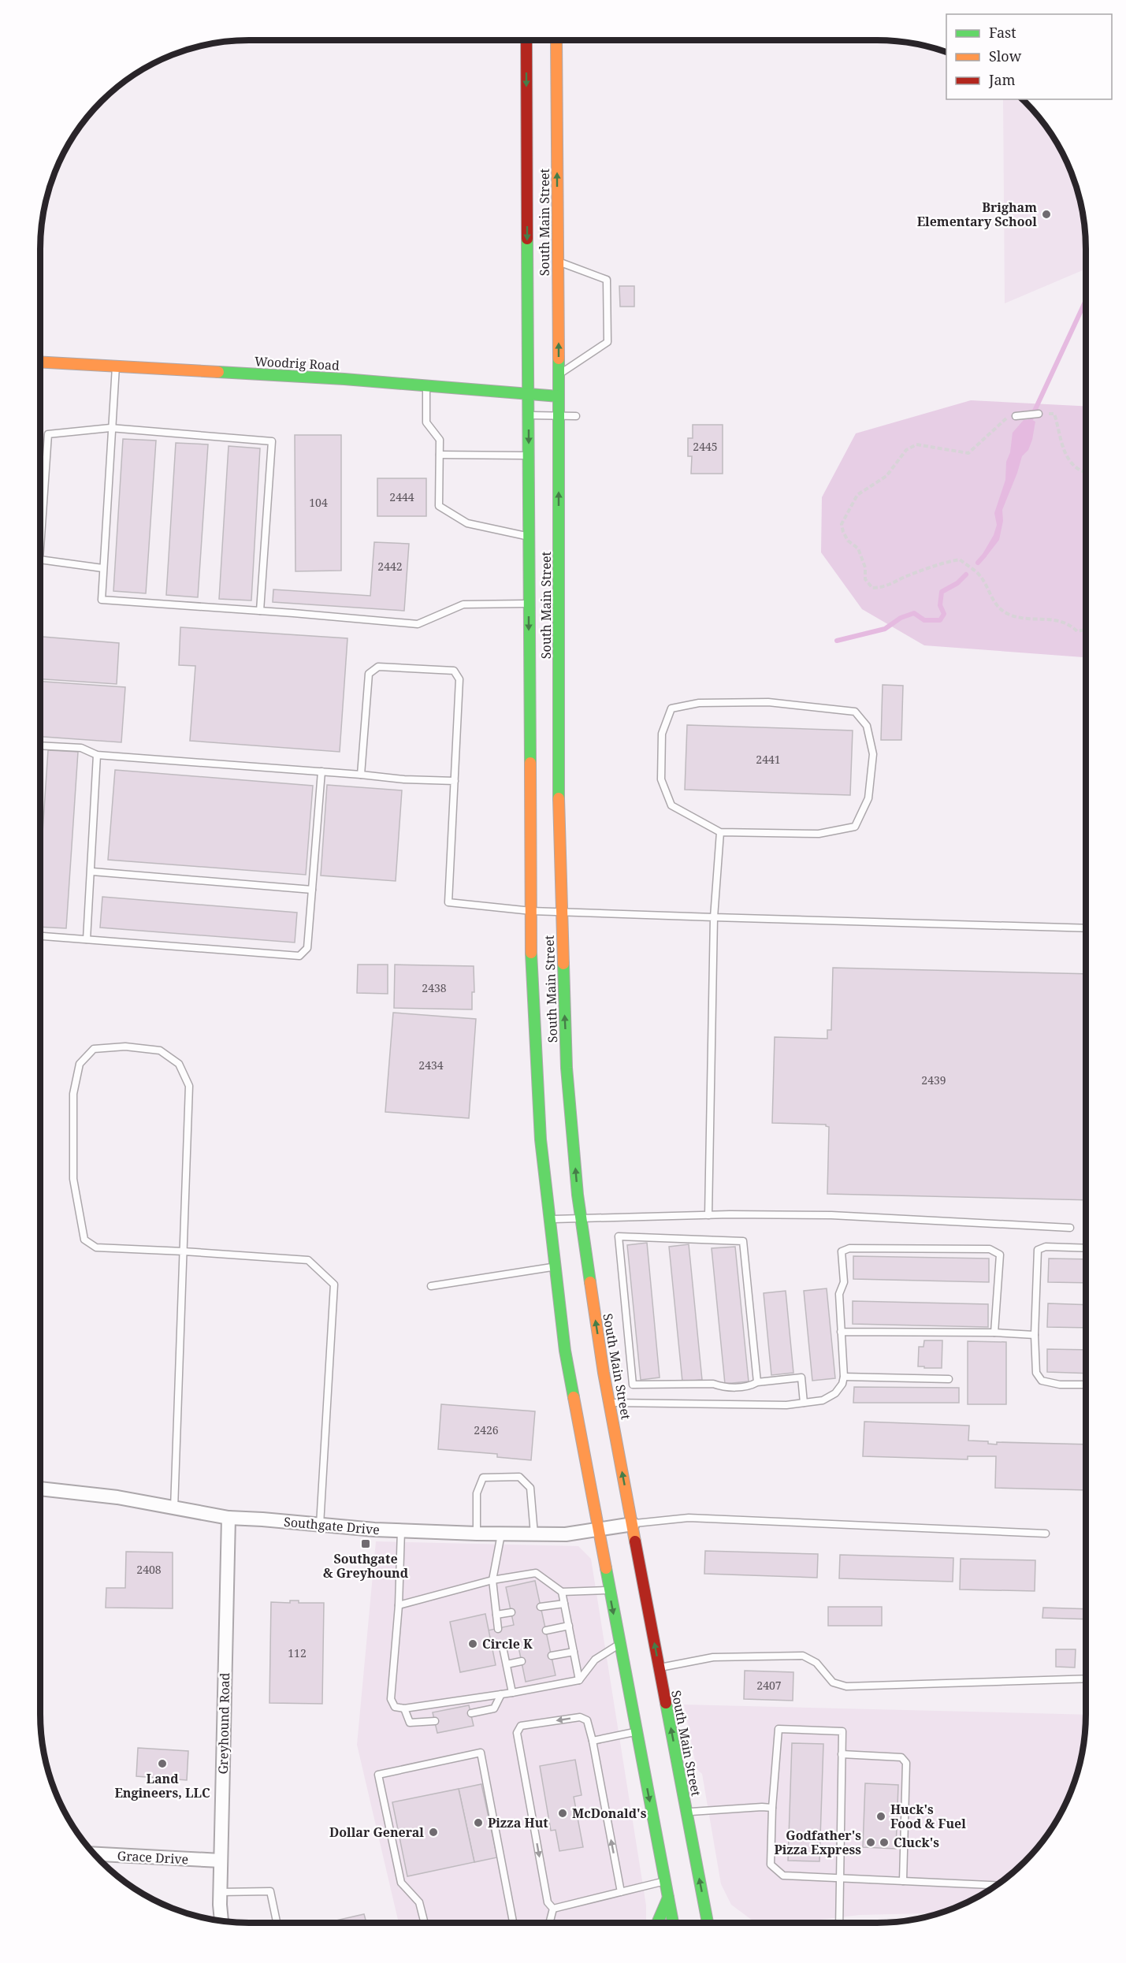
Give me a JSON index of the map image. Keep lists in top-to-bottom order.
{
  "streets": {
    "main road": ["South Main Street", "Woodrig Road"],
    "street": ["Southgate Drive", "Greyhound Road", "Grace Drive"]
  },
  "crossings": [
    ["South Main Street", "Woodrig Road"],
    ["South Main Street", "Southgate Drive"],
    ["Southgate Drive", "Greyhound Road"],
    ["Greyhound Road", "Grace Drive"]
  ],
  "places": {
    "other": [
      "Brigham Elementary School",
      "Circle K",
      "Land Engineers, LLC",
      "McDonald's",
      "Huck's Food & Fuel",
      "Pizza Hut",
      "Dollar General",
      "Godfather's Pizza Express",
      "Cluck's"
    ],
    "transit": ["Southgate & Greyhound"]
  },
  "house_numbers": [
    "2445",
    "2444",
    "104",
    "2442",
    "2441",
    "2438",
    "2434",
    "2439",
    "2426",
    "2408",
    "112",
    "2407"
  ],
  "legend": ["Fast", "Slow", "Jam"]
}
